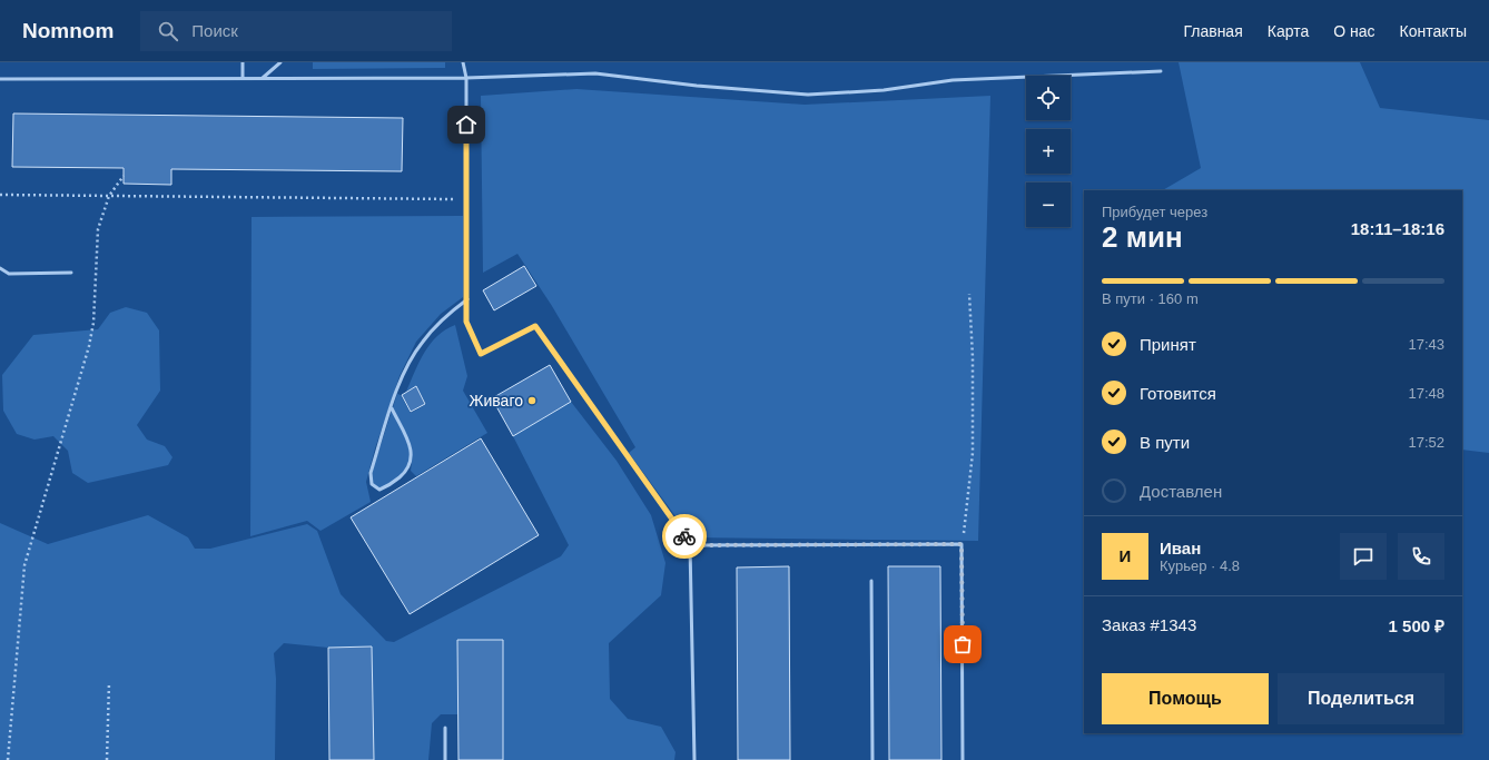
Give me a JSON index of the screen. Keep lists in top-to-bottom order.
{
  "places": ["Живаго"],
  "page": {
    "header": "Nomnom",
    "search": "Поиск",
    "nav": [
      "Главная",
      "Карта",
      "О нас",
      "Контакты"
    ],
    "map_buttons": ["+", "−"],
    "heading": ["2 мин", "Прибудет через", "18:11–18:16"],
    "panel": [
      "Иван",
      "Курьер · 4.8",
      "Заказ #1343",
      "1 500 ₽"
    ],
    "bar": "В пути · 160 m",
    "list": [
      ["Принят", "17:43"],
      ["Готовится", "17:48"],
      ["В пути", "17:52"],
      "Доставлен"
    ],
    "round": "И",
    "buttons": ["Помощь", "Поделиться"]
  }
}
